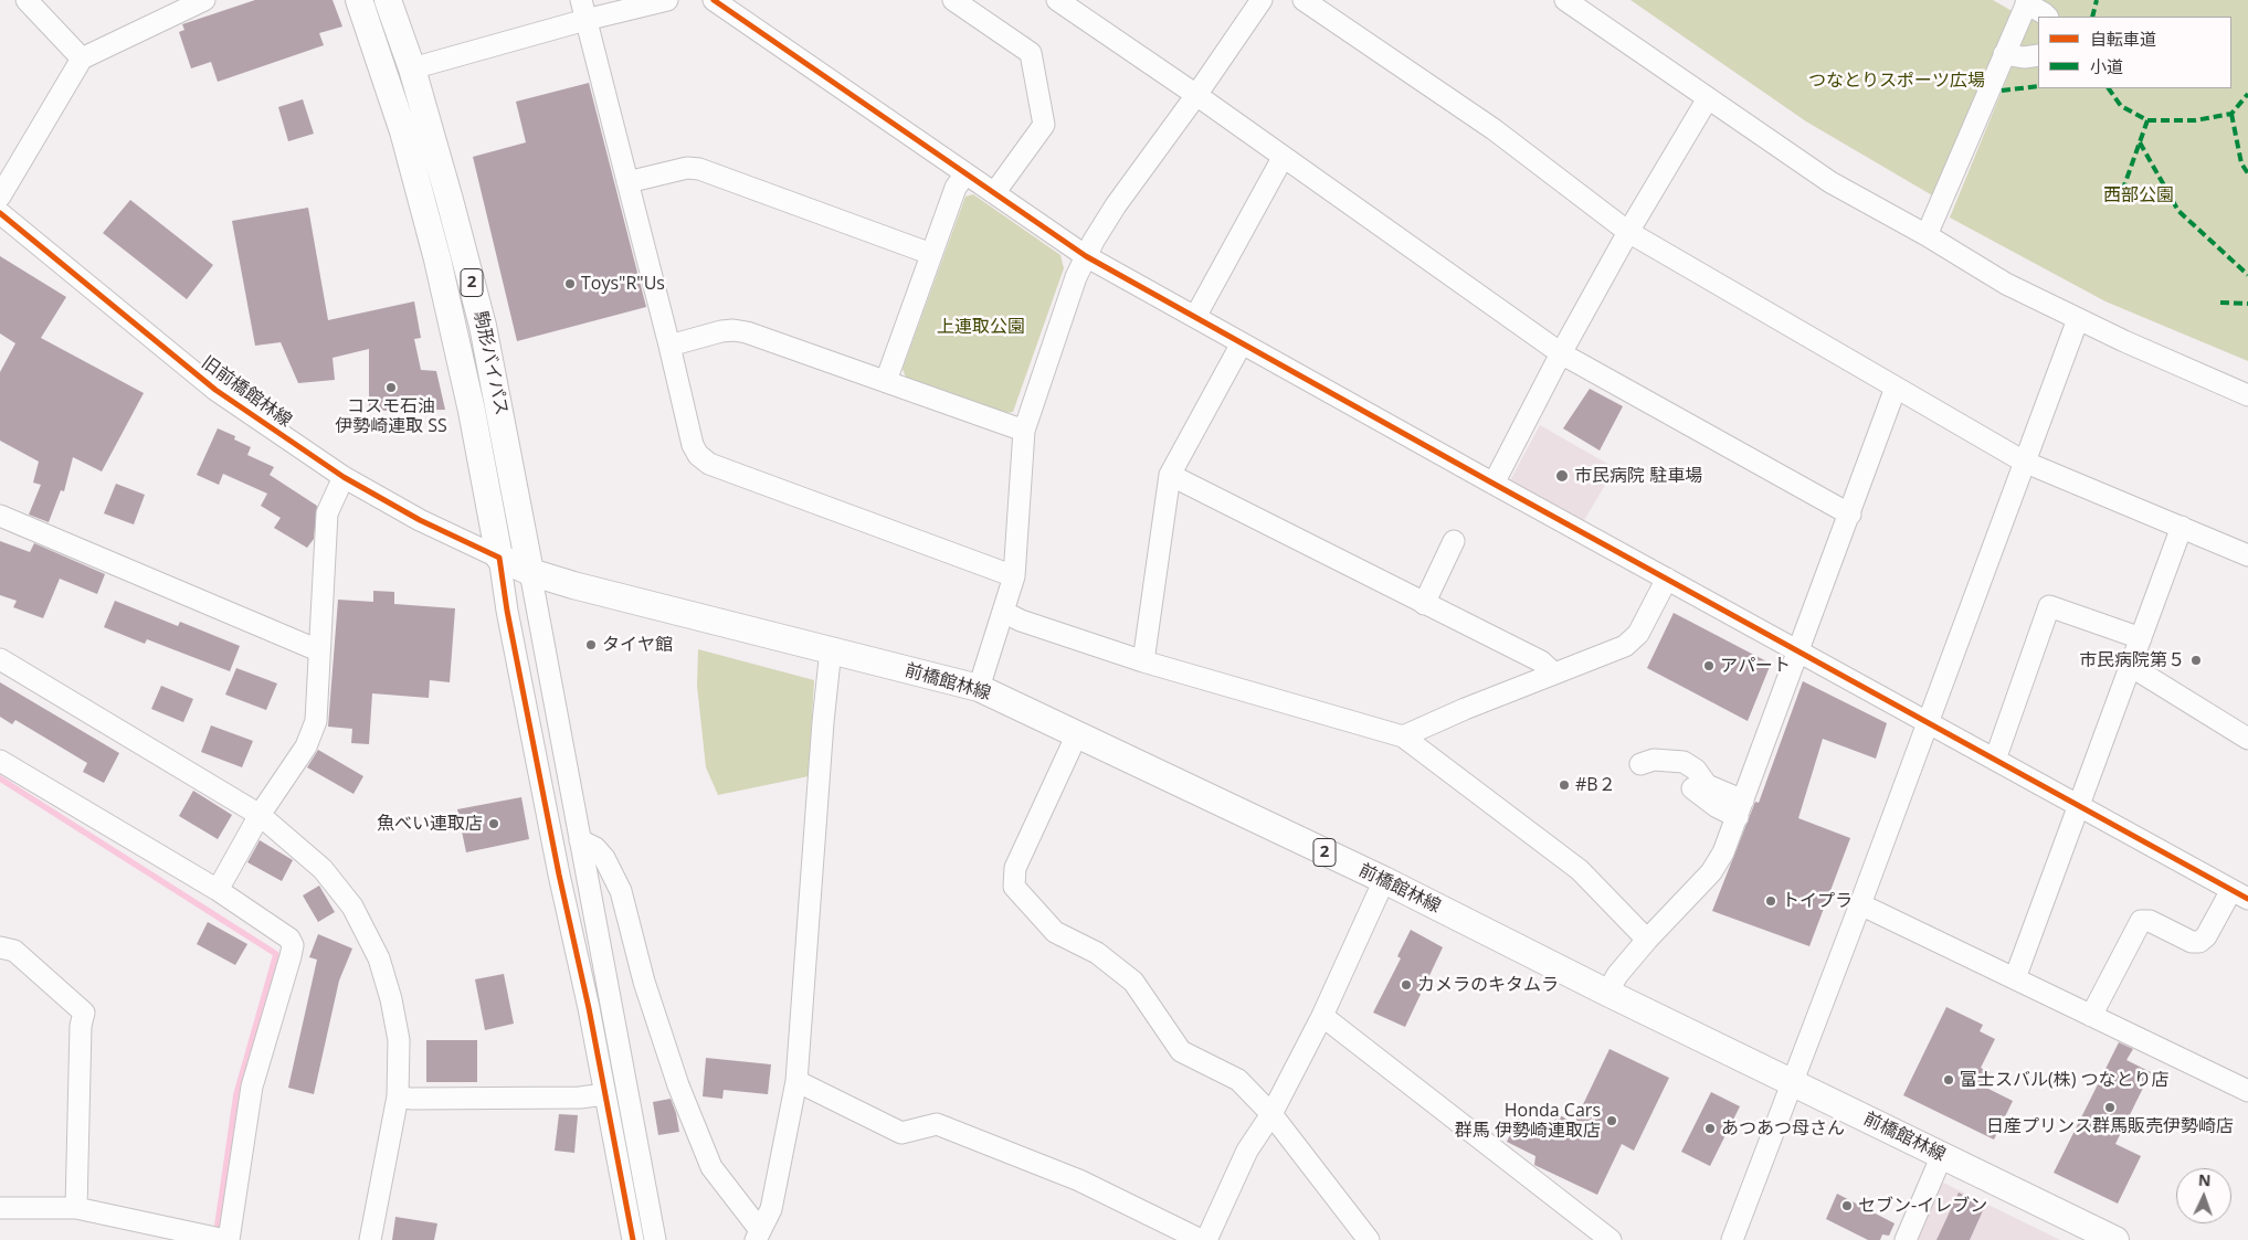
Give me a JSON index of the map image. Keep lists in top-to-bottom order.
{
  "streets": {
    "main road": ["2", "駒形バイパス", "前橋館林線"],
    "street": ["旧前橋館林線"]
  },
  "crossings": [
    ["駒形バイパス", "旧前橋館林線"],
    ["駒形バイパス", "前橋館林線"],
    ["旧前橋館林線", "前橋館林線"]
  ],
  "parks": ["つなとりスポーツ広場", "西部公園", "上連取公園"],
  "places": [
    "Toys\"R\"Us",
    "コスモ石油 伊勢崎連取 SS",
    "市民病院 駐車場",
    "タイヤ館",
    "市民病院第５",
    "アパート",
    "#B２",
    "魚べい連取店",
    "トイプラ",
    "カメラのキタムラ",
    "富士スバル(株) つなとり店",
    "日産プリンス群馬販売伊勢崎店",
    "Honda Cars 群馬 伊勢崎連取店",
    "あつあつ母さん",
    "セブン-イレブン"
  ],
  "legend": ["自転車道", "小道"],
  "north": "top"
}
